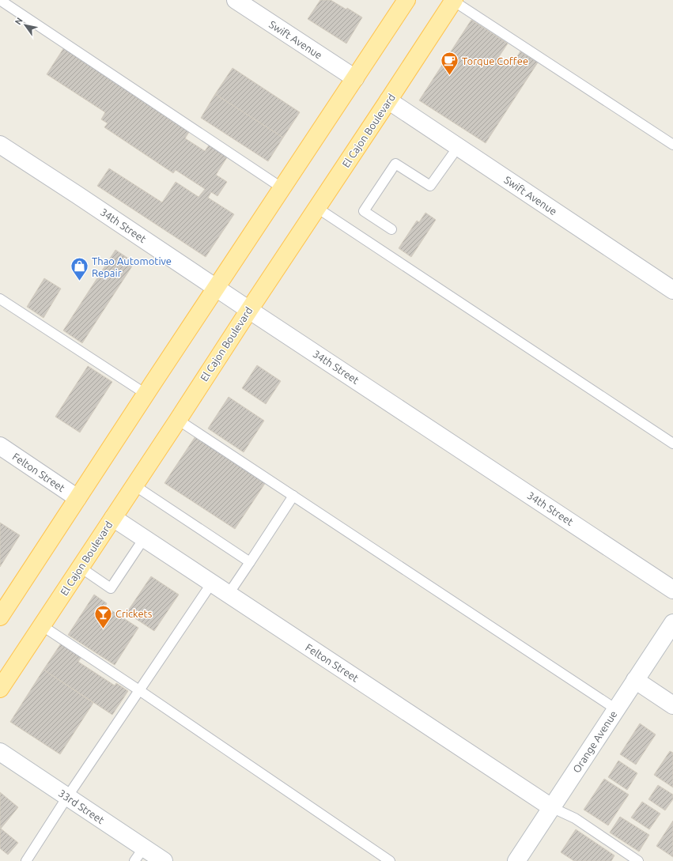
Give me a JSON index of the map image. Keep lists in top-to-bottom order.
{
  "streets": {
    "main road": ["El Cajon Boulevard"],
    "street": [
      "Swift Avenue",
      "34th Street",
      "Felton Street",
      "Orange Avenue",
      "33rd Street"
    ]
  },
  "crossings": [
    ["Swift Avenue", "El Cajon Boulevard"],
    ["El Cajon Boulevard", "34th Street"],
    ["El Cajon Boulevard", "Felton Street"],
    ["Felton Street", "Orange Avenue"]
  ],
  "places": {
    "cafe": ["Torque Coffee"],
    "shop": ["Thao Automotive Repair"],
    "bar": ["Crickets"]
  },
  "north": "top left"
}
